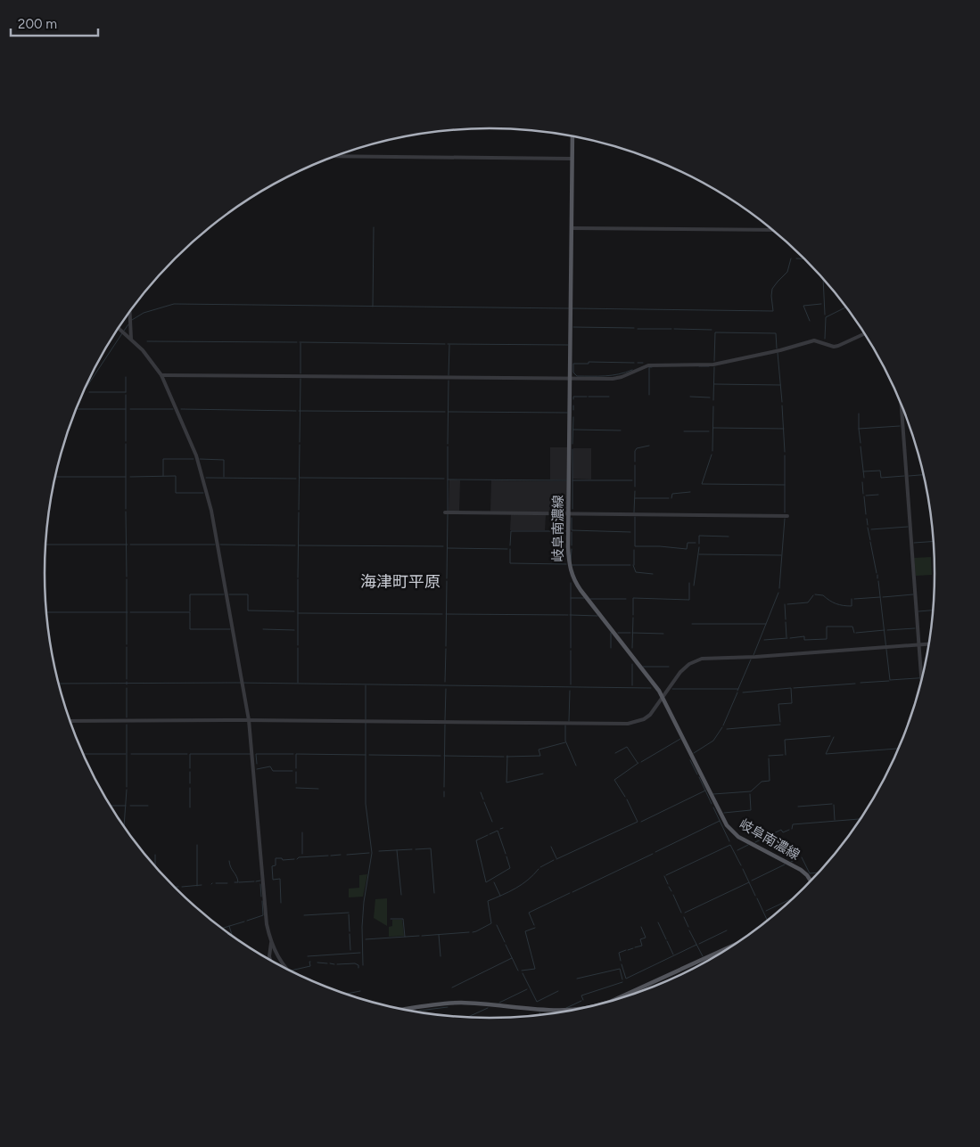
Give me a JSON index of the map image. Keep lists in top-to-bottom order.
{
  "streets": {
    "main road": ["岐阜南濃線"]
  },
  "districts": ["海津町平原"],
  "scale_bar": "200 m"
}
